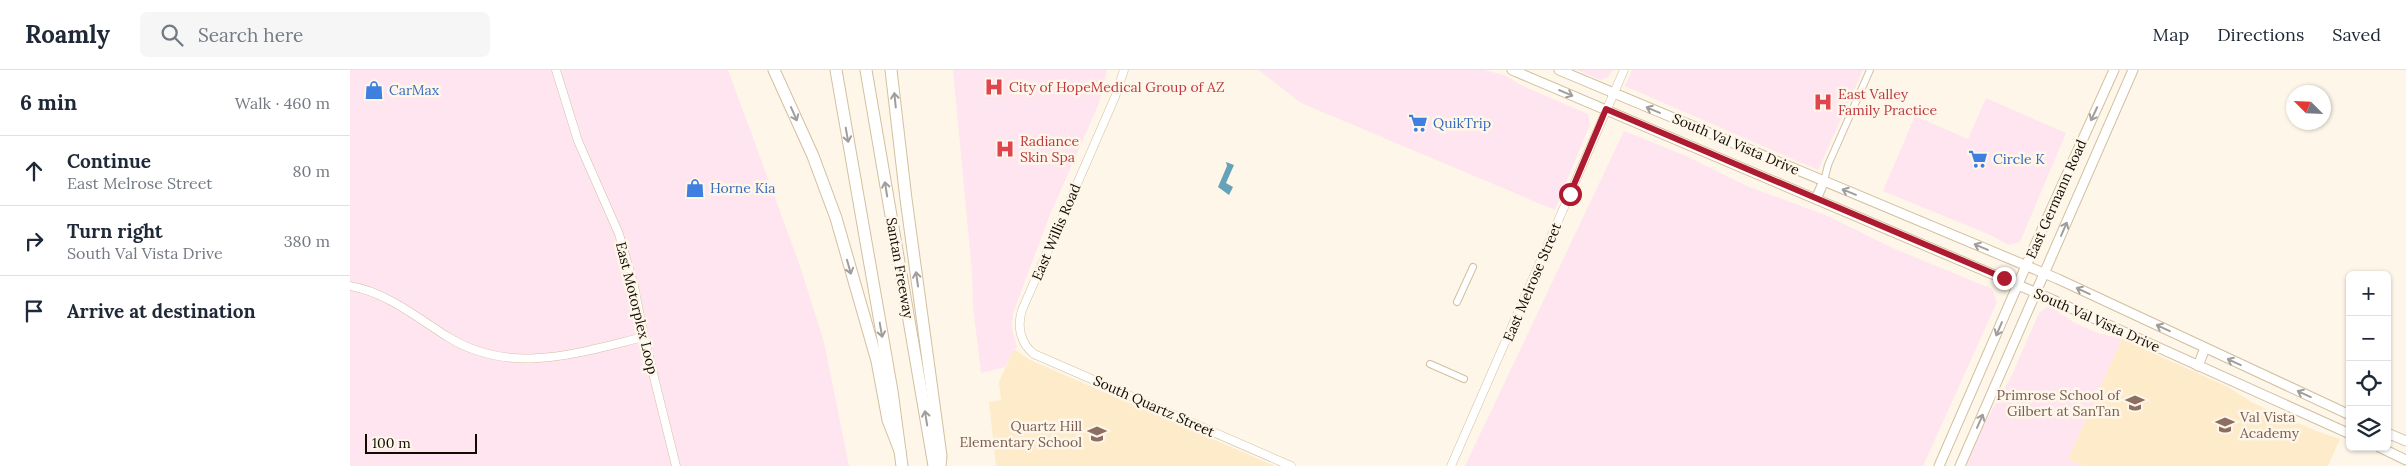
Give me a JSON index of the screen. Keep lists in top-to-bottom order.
{
  "streets": {
    "highway": ["Santan Freeway"],
    "main road": ["South Val Vista Drive", "East Germann Road"],
    "street": [
      "East Willis Road",
      "East Melrose Street",
      "East Motorplex Loop",
      "South Quartz Street"
    ]
  },
  "crossings": [
    ["South Val Vista Drive", "East Germann Road"],
    ["South Val Vista Drive", "East Melrose Street"],
    ["East Willis Road", "South Quartz Street"]
  ],
  "places": {
    "hospital": ["City of HopeMedical Group of AZ", "East Valley Family Practice", "Radiance Skin Spa"],
    "shop": ["CarMax", "Horne Kia"],
    "supermarket": ["QuikTrip", "Circle K"],
    "school or university": ["Primrose School of Gilbert at SanTan", "Val Vista Academy", "Quartz Hill Elementary School"]
  },
  "scale_bar": "100 m",
  "north": "top left",
  "page": {
    "header": "Roamly",
    "search": "Search here",
    "nav": ["Map", "Directions", "Saved"],
    "heading": ["6 min", "Walk · 460 m"],
    "list": [
      ["Continue", "East Melrose Street", "80 m"],
      ["Turn right", "South Val Vista Drive", "380 m"],
      "Arrive at destination"
    ],
    "map_buttons": ["+", "−"],
    "scale": "100 m"
  }
}
